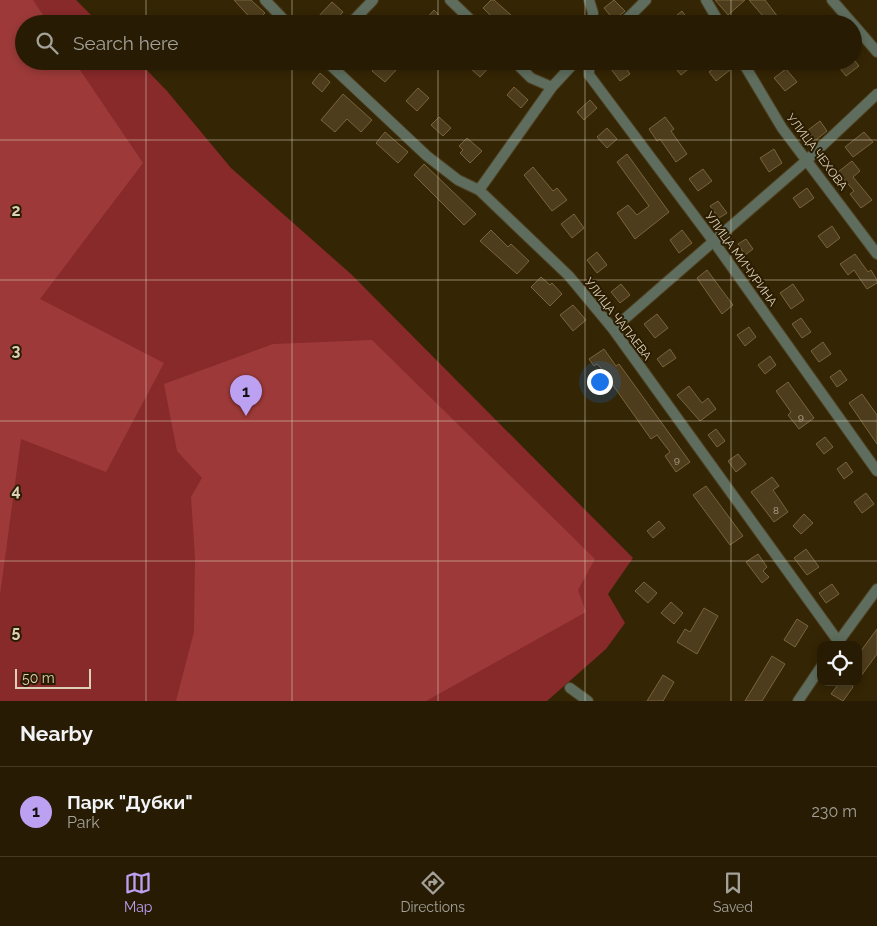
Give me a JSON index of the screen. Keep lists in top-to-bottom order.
{
  "streets": {
    "street": ["УЛИЦА ЧЕХОВА", "УЛИЦА МИЧУРИНА", "УЛИЦА ЧАПАЕВА"]
  },
  "house_numbers": ["9", "9", "8"],
  "scale_bar": "50 m",
  "page": {
    "search": "Search here",
    "pins": "1",
    "scale": "50 m",
    "heading": "Nearby",
    "list": [
      {
        "mark": "1",
        "name": "Парк \"Дубки\"",
        "note": "Park",
        "value": "230 m"
      }
    ],
    "nav": ["Map", "Directions", "Saved"]
  },
  "grid": {
    "rows": [
      "2",
      "3",
      "4",
      "5"
    ]
  }
}
